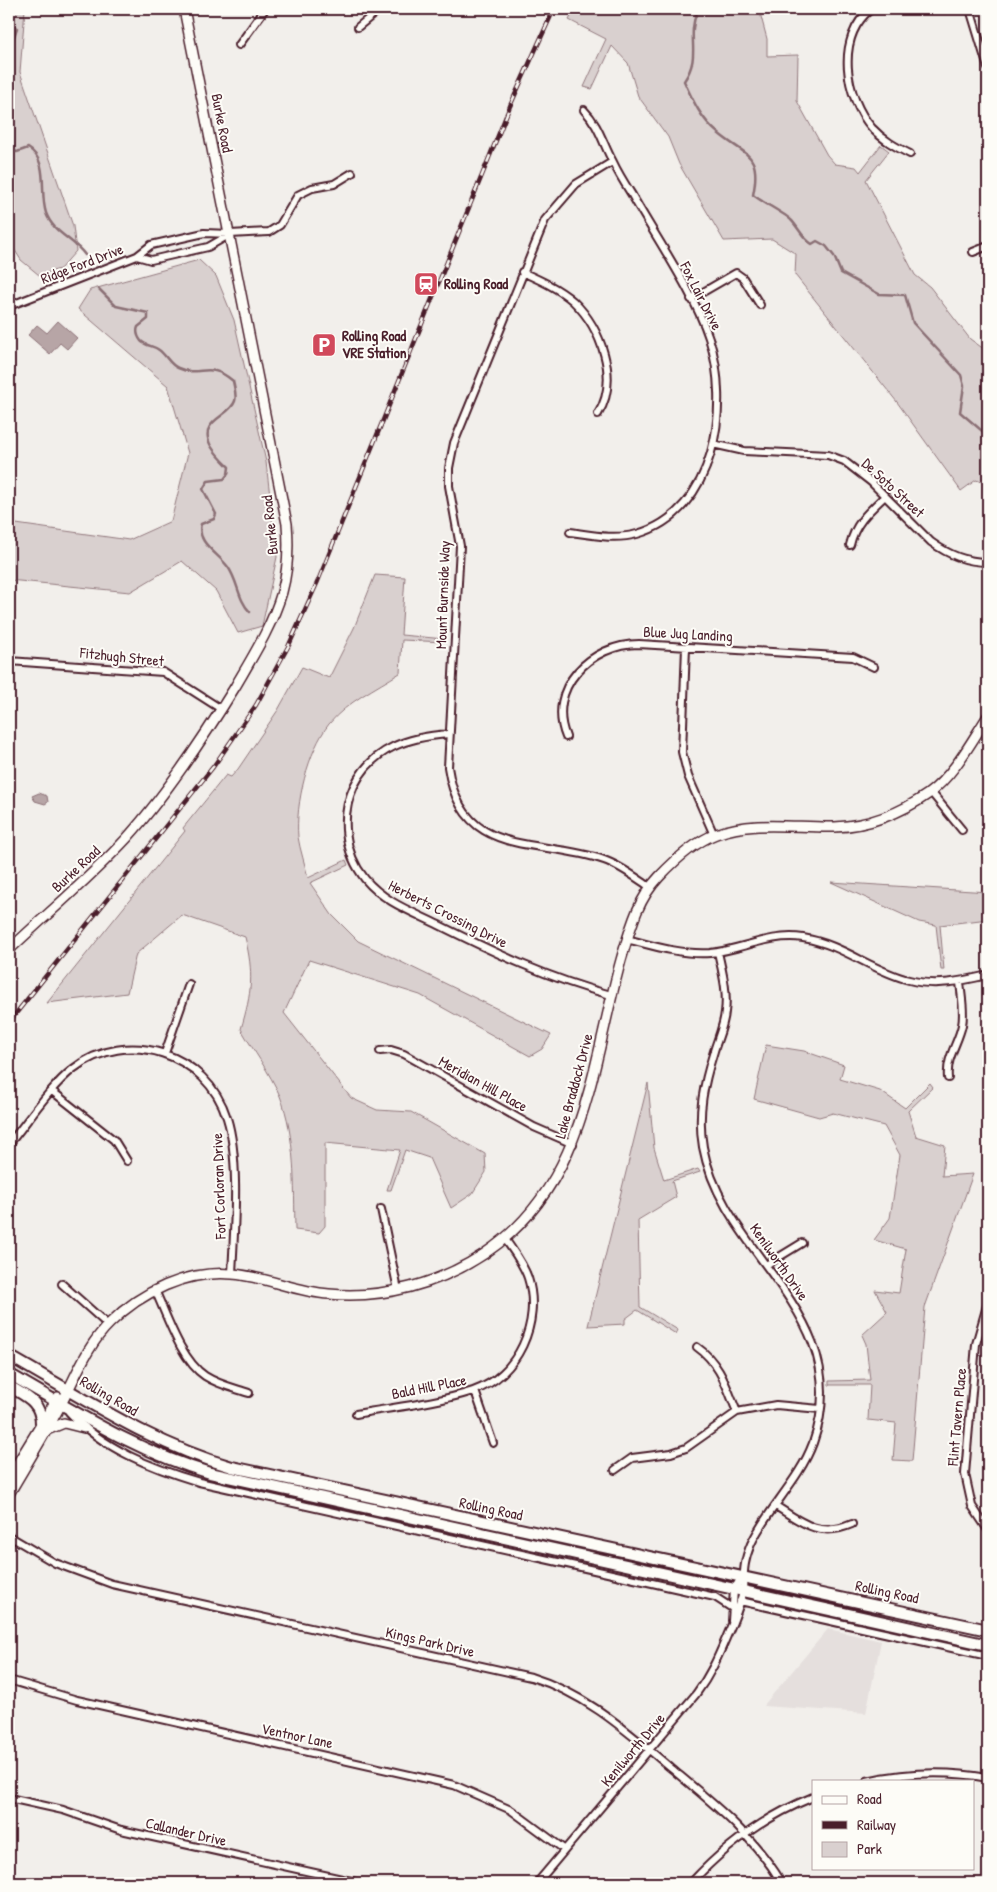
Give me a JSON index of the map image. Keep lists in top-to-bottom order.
{
  "streets": {
    "main road": ["Rolling Road"],
    "street": [
      "Burke Road",
      "Ridge Ford Drive",
      "Fox Lair Drive",
      "De Soto Street",
      "Mount Burnside Way",
      "Blue Jug Landing",
      "Fitzhugh Street",
      "Herberts Crossing Drive",
      "Meridian Hill Place",
      "Lake Braddock Drive",
      "Fort Corloran Drive",
      "Kenilworth Drive",
      "Bald Hill Place",
      "Flint Tavern Place",
      "Kings Park Drive",
      "Ventnor Lane",
      "Callander Drive"
    ]
  },
  "crossings": [
    ["Burke Road", "Ridge Ford Drive"],
    ["Burke Road", "Fitzhugh Street"],
    ["Fox Lair Drive", "De Soto Street"],
    ["Fox Lair Drive", "Mount Burnside Way"],
    ["Mount Burnside Way", "Herberts Crossing Drive"],
    ["Mount Burnside Way", "Lake Braddock Drive"],
    ["Herberts Crossing Drive", "Lake Braddock Drive"],
    ["Meridian Hill Place", "Lake Braddock Drive"],
    ["Lake Braddock Drive", "Fort Corloran Drive"],
    ["Lake Braddock Drive", "Bald Hill Place"],
    ["Lake Braddock Drive", "Rolling Road"],
    ["Kenilworth Drive", "Rolling Road"],
    ["Kenilworth Drive", "Kings Park Drive"],
    ["Kenilworth Drive", "Ventnor Lane"]
  ],
  "places": {
    "station": ["Rolling Road"],
    "parking": ["Rolling Road VRE Station"]
  },
  "legend": ["Road", "Railway", "Park"]
}
